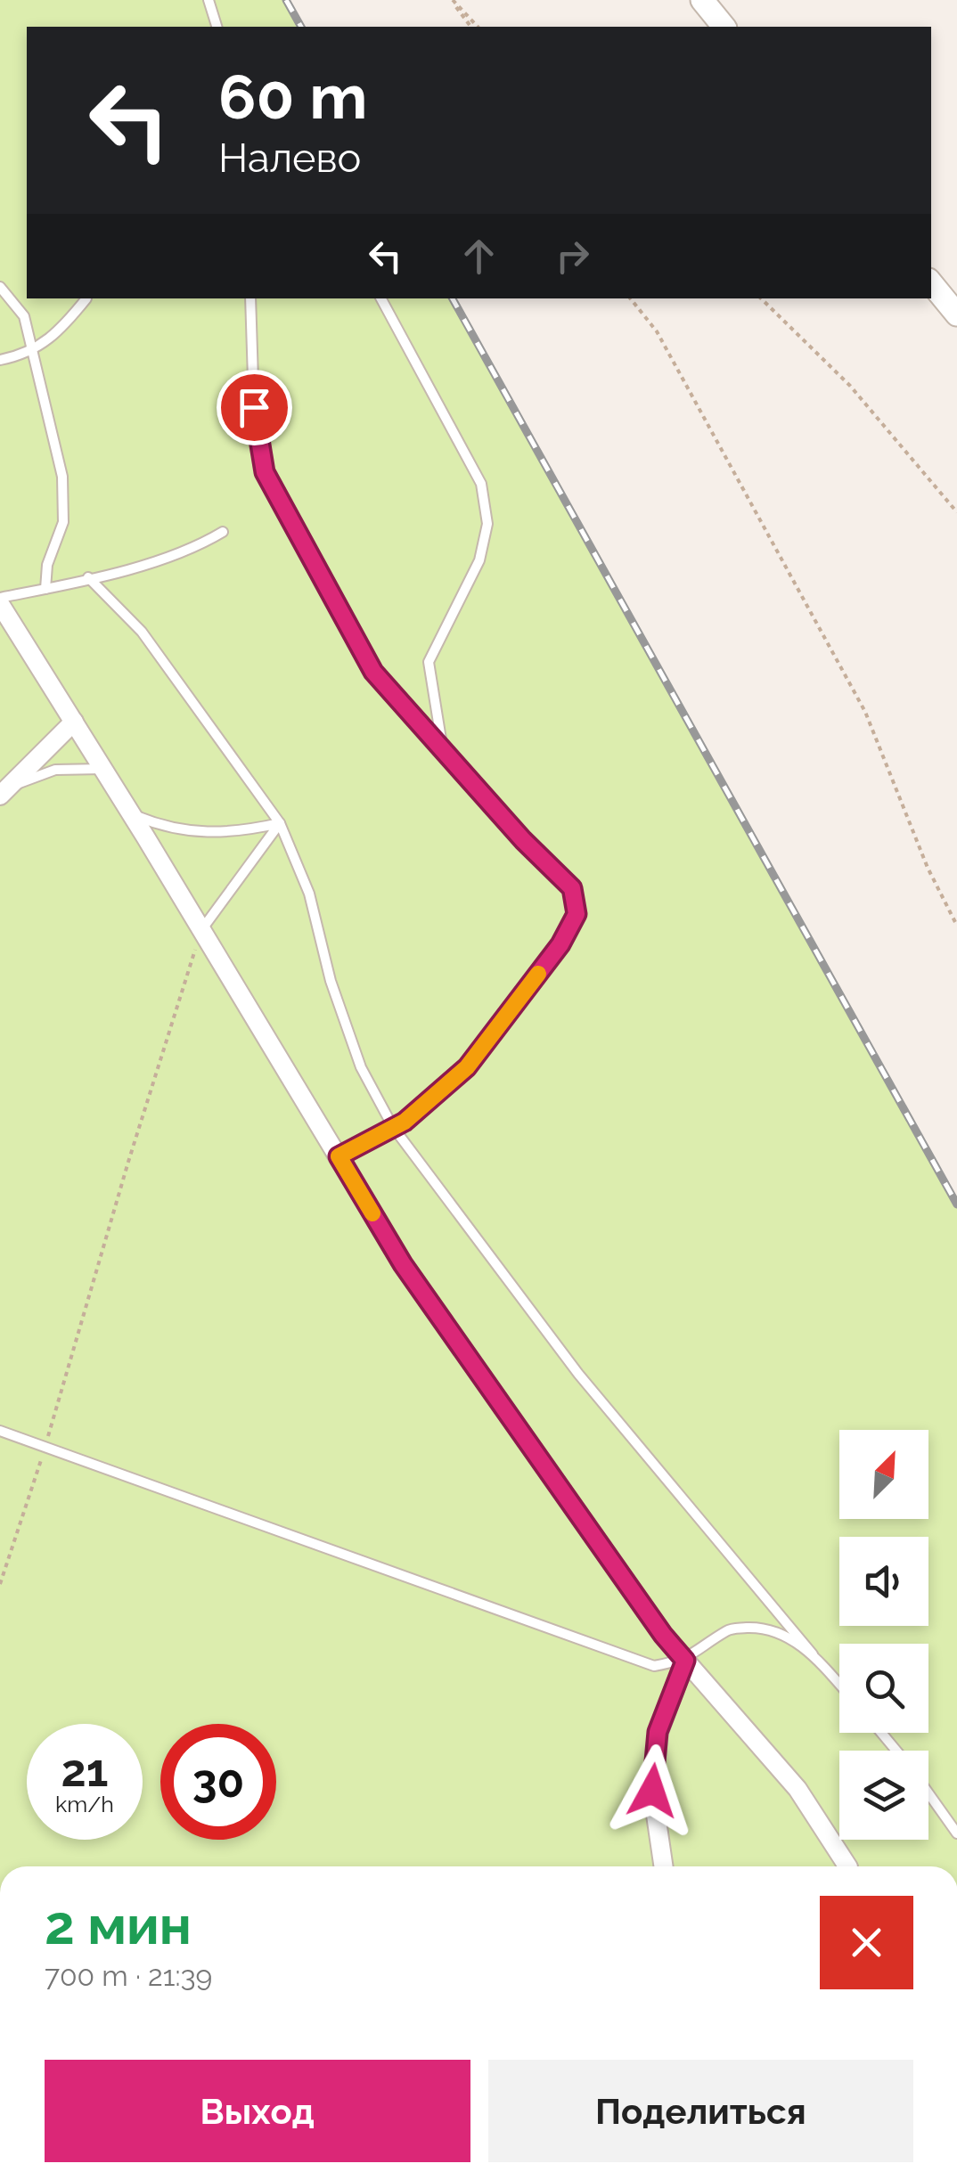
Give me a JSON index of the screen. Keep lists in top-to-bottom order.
{
  "north": "top right",
  "page": {
    "turn": ["60 m", "Налево"],
    "speed": "21 km/h",
    "limit": "30",
    "heading": ["2 мин", "700 m · 21:39"],
    "buttons": ["Выход", "Поделиться"]
  }
}
